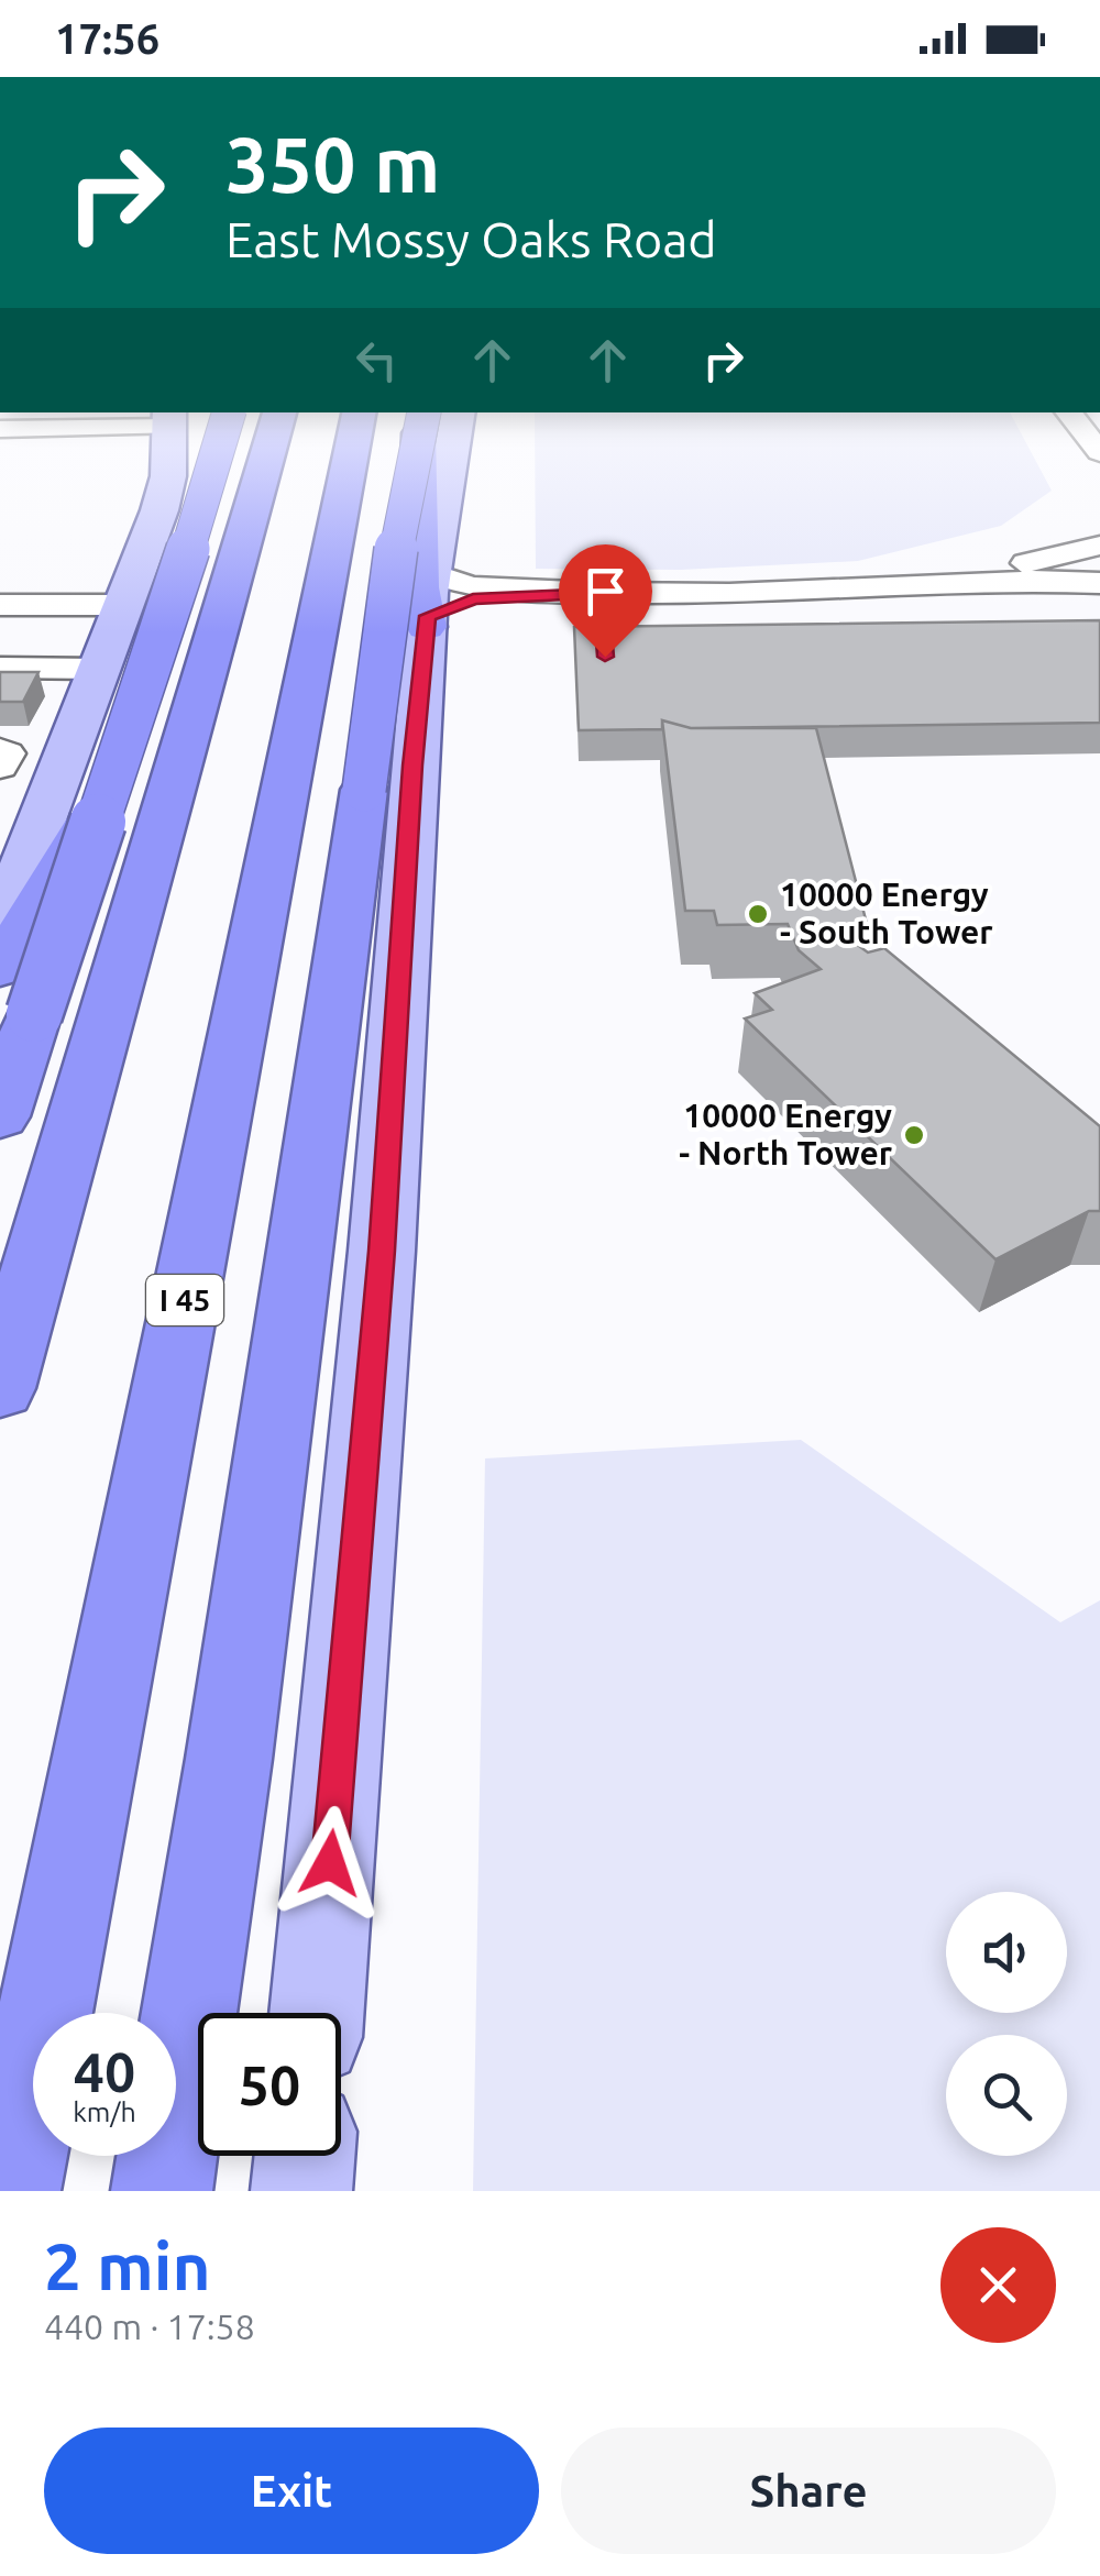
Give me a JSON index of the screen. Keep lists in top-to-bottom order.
{
  "streets": {
    "highway": ["I 45"]
  },
  "places": ["10000 Energy - South Tower", "10000 Energy - North Tower"],
  "page": {
    "status": "17:56",
    "turn": ["350 m", "East Mossy Oaks Road"],
    "speed": "40 km/h",
    "limit": "50",
    "heading": ["2 min", "440 m · 17:58"],
    "buttons": ["Exit", "Share"]
  }
}
